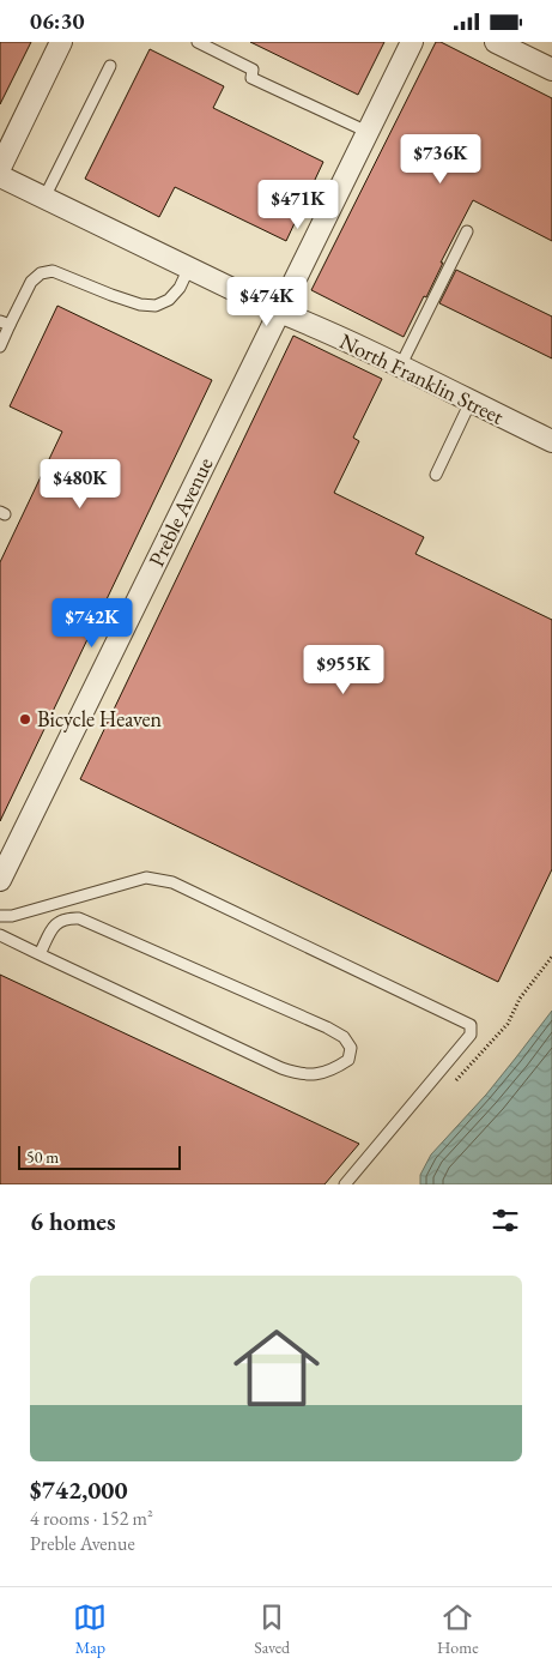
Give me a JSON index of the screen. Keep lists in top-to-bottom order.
{
  "streets": {
    "street": ["North Franklin Street", "Preble Avenue"]
  },
  "crossings": [
    ["North Franklin Street", "Preble Avenue"]
  ],
  "places": ["Bicycle Heaven"],
  "scale_bar": "50 m",
  "page": {
    "status": "06:30",
    "price": [
      "$736K",
      "$471K",
      "$474K",
      "$480K",
      "$742K",
      "$955K"
    ],
    "scale": "50 m",
    "heading": "6 homes",
    "list": [
      {
        "name": "$742,000",
        "note": "4 rooms · 152 m² · Preble Avenue"
      }
    ],
    "tabs": ["Map", "Saved", "Home"]
  }
}
